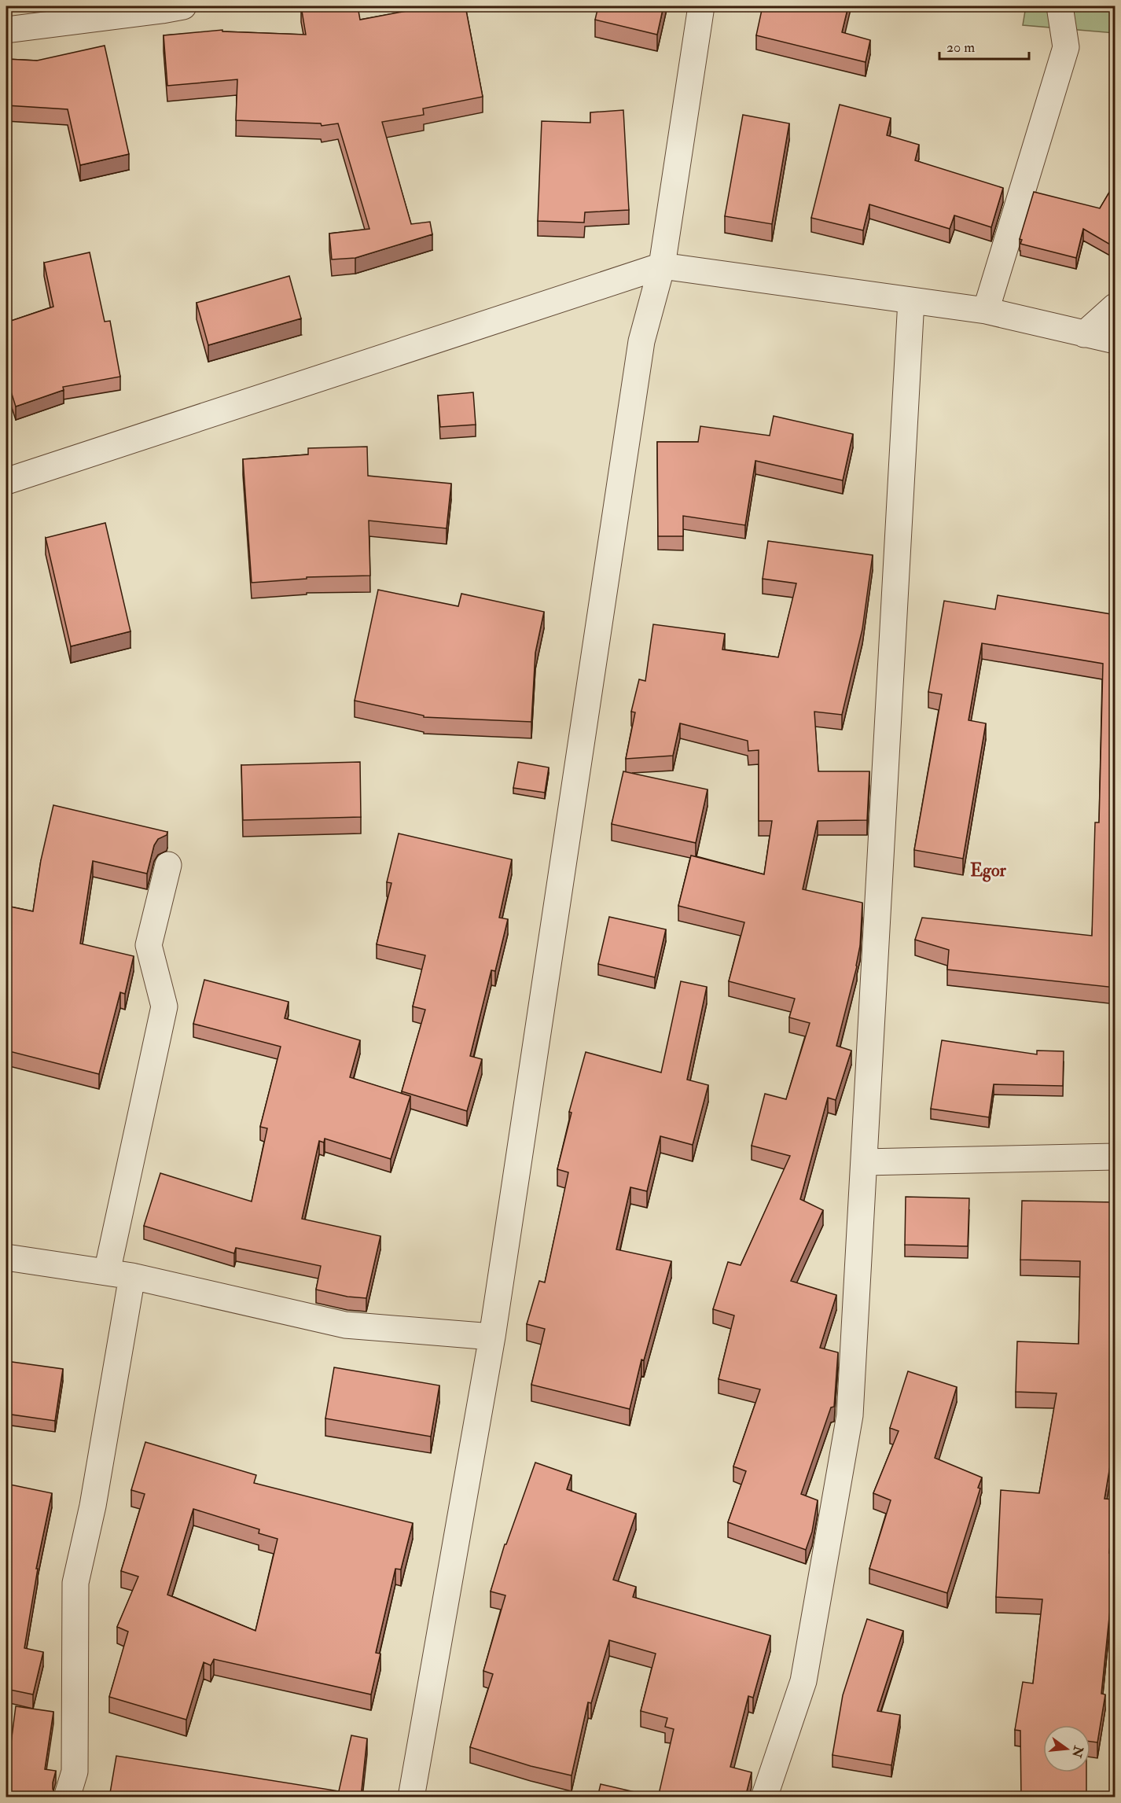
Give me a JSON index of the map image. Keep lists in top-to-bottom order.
{
  "districts": ["Egor"],
  "scale_bar": "20 m",
  "north": "right"
}
